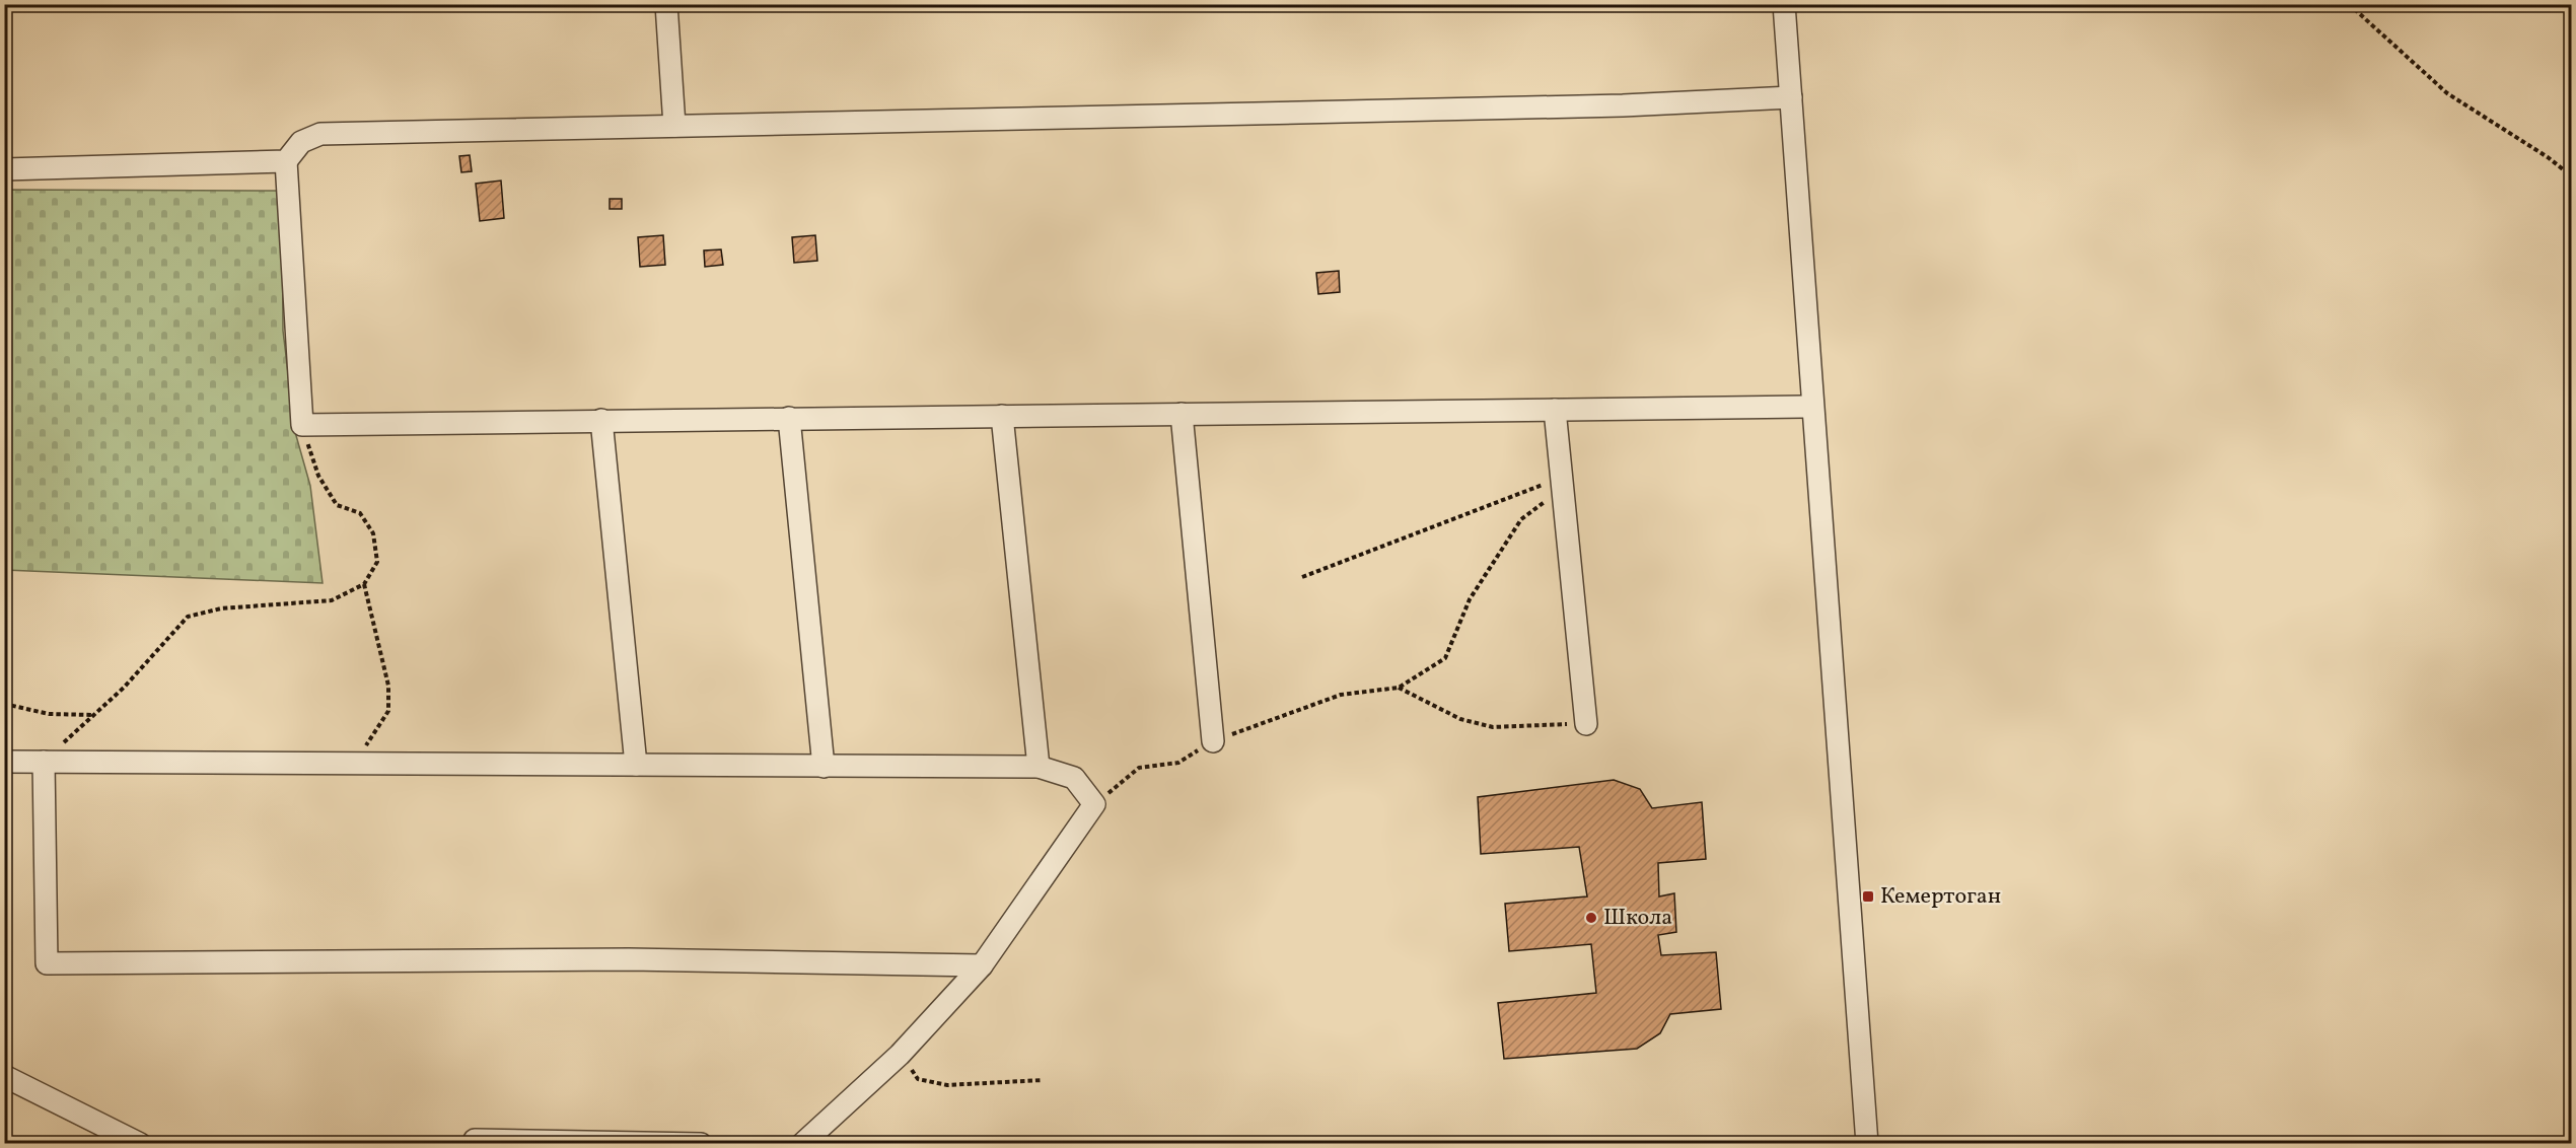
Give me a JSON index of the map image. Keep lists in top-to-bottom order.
{
  "places": {
    "transit": ["Кемертоган"],
    "other": ["Школа"]
  }
}
